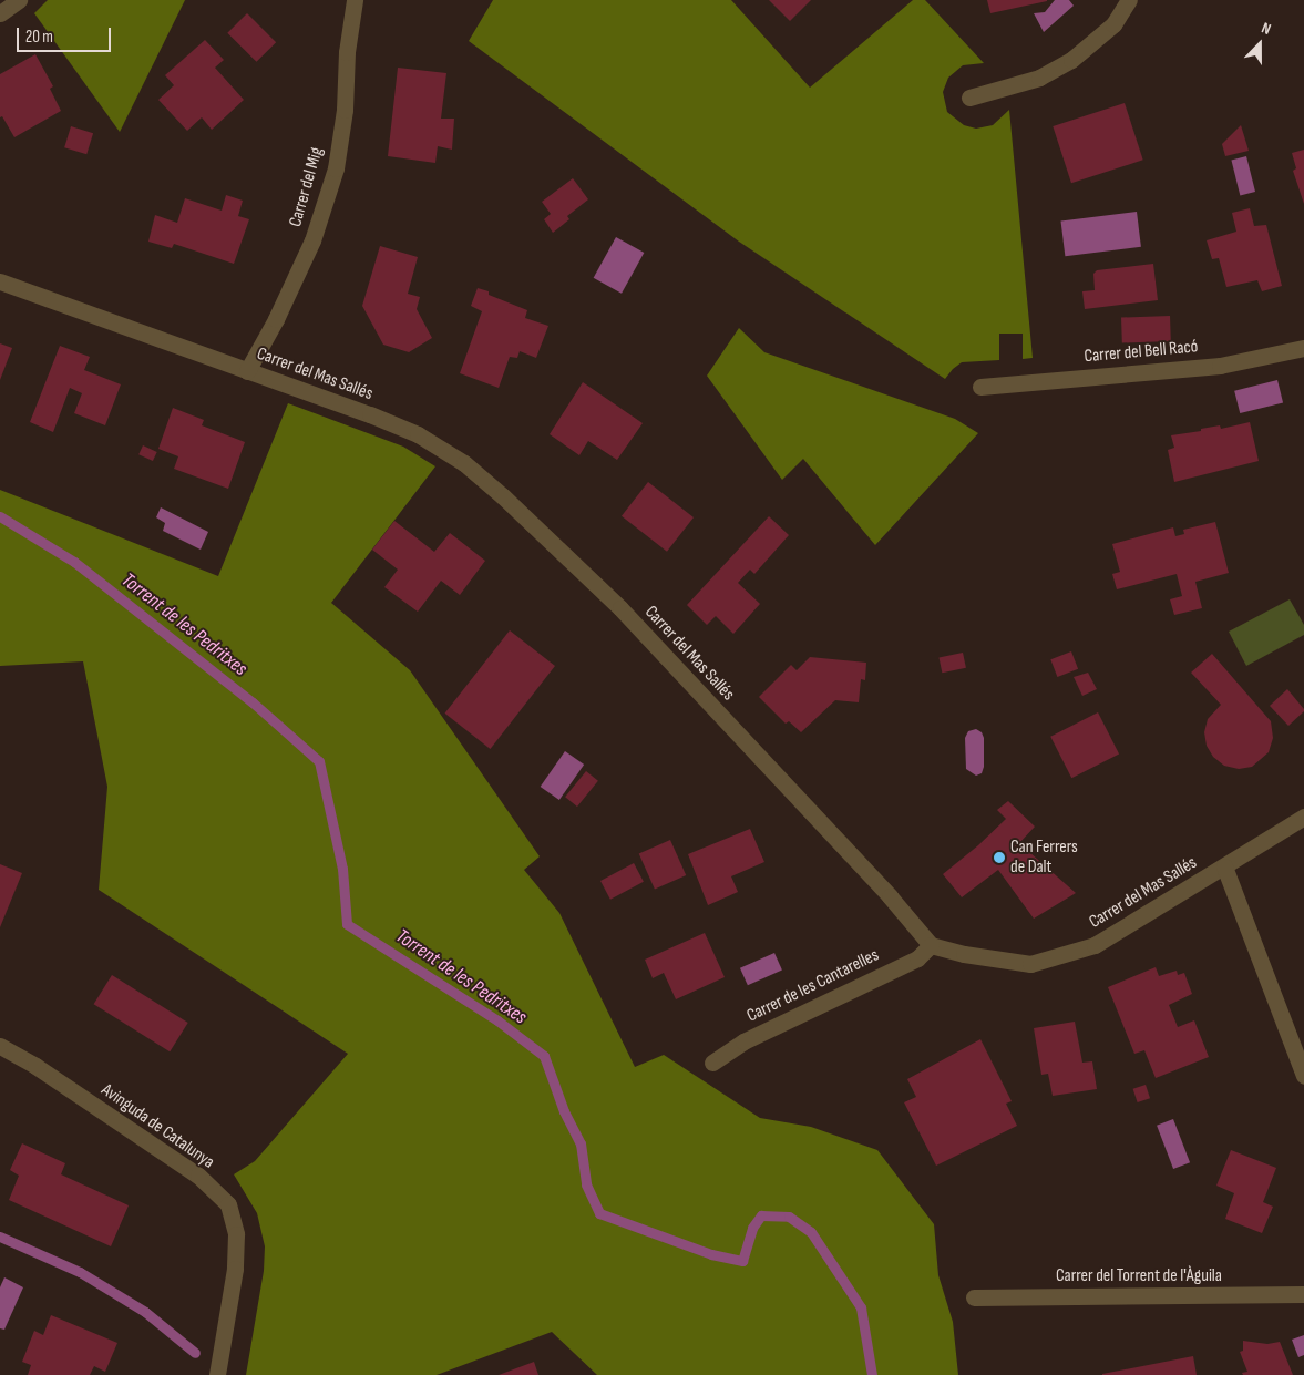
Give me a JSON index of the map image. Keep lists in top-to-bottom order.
{
  "streets": {
    "street": [
      "Carrer del Mig",
      "Carrer del Bell Racó",
      "Carrer del Mas Sallés",
      "Carrer de les Cantarelles",
      "Avinguda de Catalunya",
      "Carrer del Torrent de l'Àguila"
    ]
  },
  "crossings": [
    ["Carrer del Mig", "Carrer del Mas Sallés"],
    ["Carrer del Mas Sallés", "Carrer de les Cantarelles"]
  ],
  "water": ["Torrent de les Pedritxes"],
  "places": ["Can Ferrers de Dalt"],
  "scale_bar": "20 m",
  "north": "top"
}
